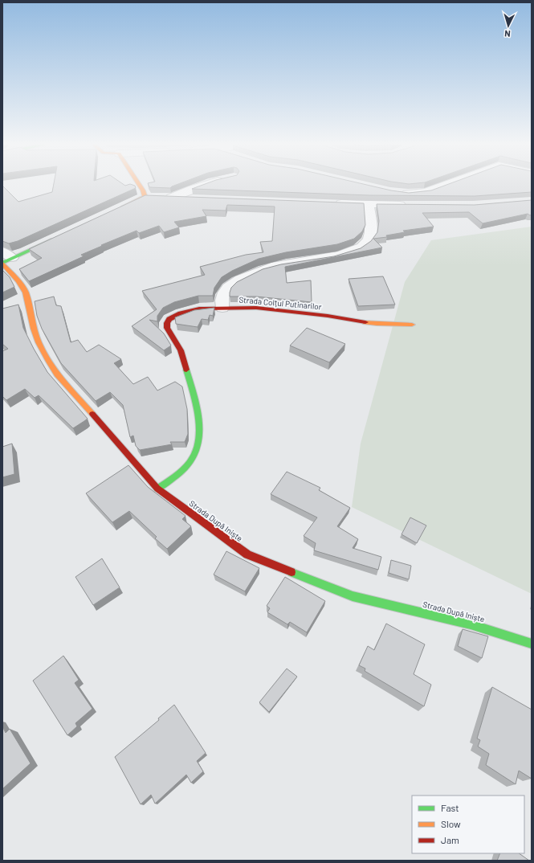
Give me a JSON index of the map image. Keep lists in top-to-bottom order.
{
  "streets": {
    "street": ["Strada Colțul Putinarilor", "Strada După Iniște"]
  },
  "crossings": [
    ["Strada Colțul Putinarilor", "Strada După Iniște"]
  ],
  "legend": ["Fast", "Slow", "Jam"],
  "north": "bottom"
}
